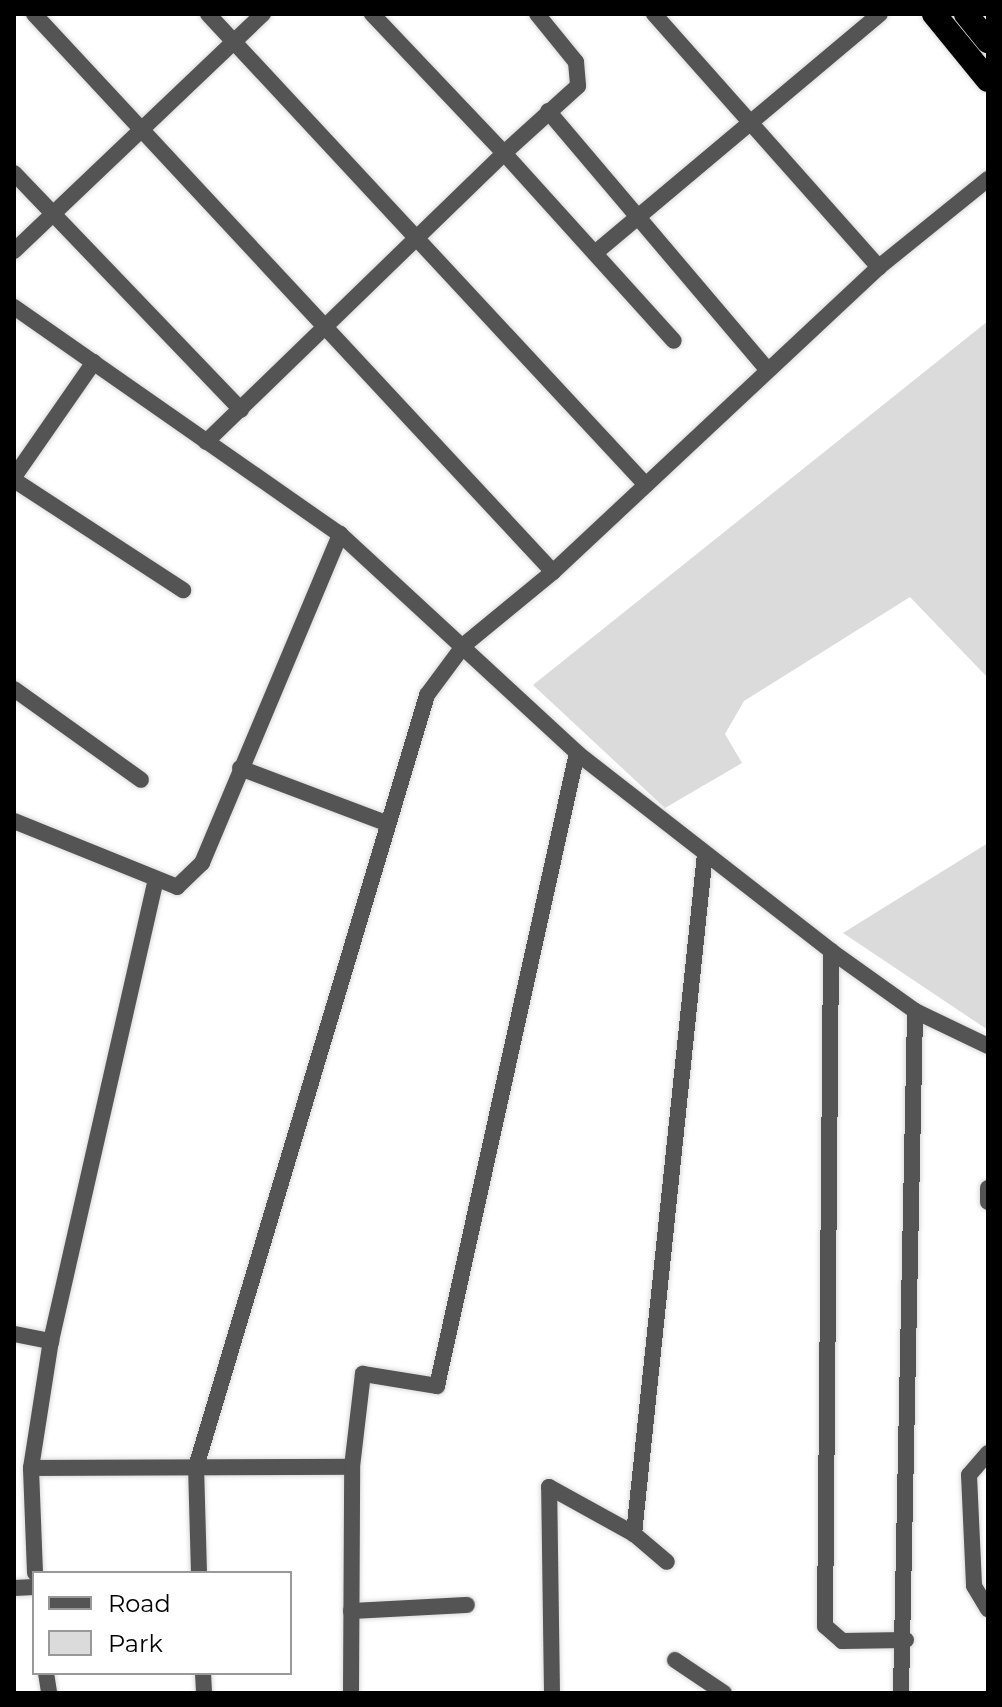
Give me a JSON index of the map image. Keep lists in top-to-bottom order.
{
  "legend": ["Road", "Park"]
}
